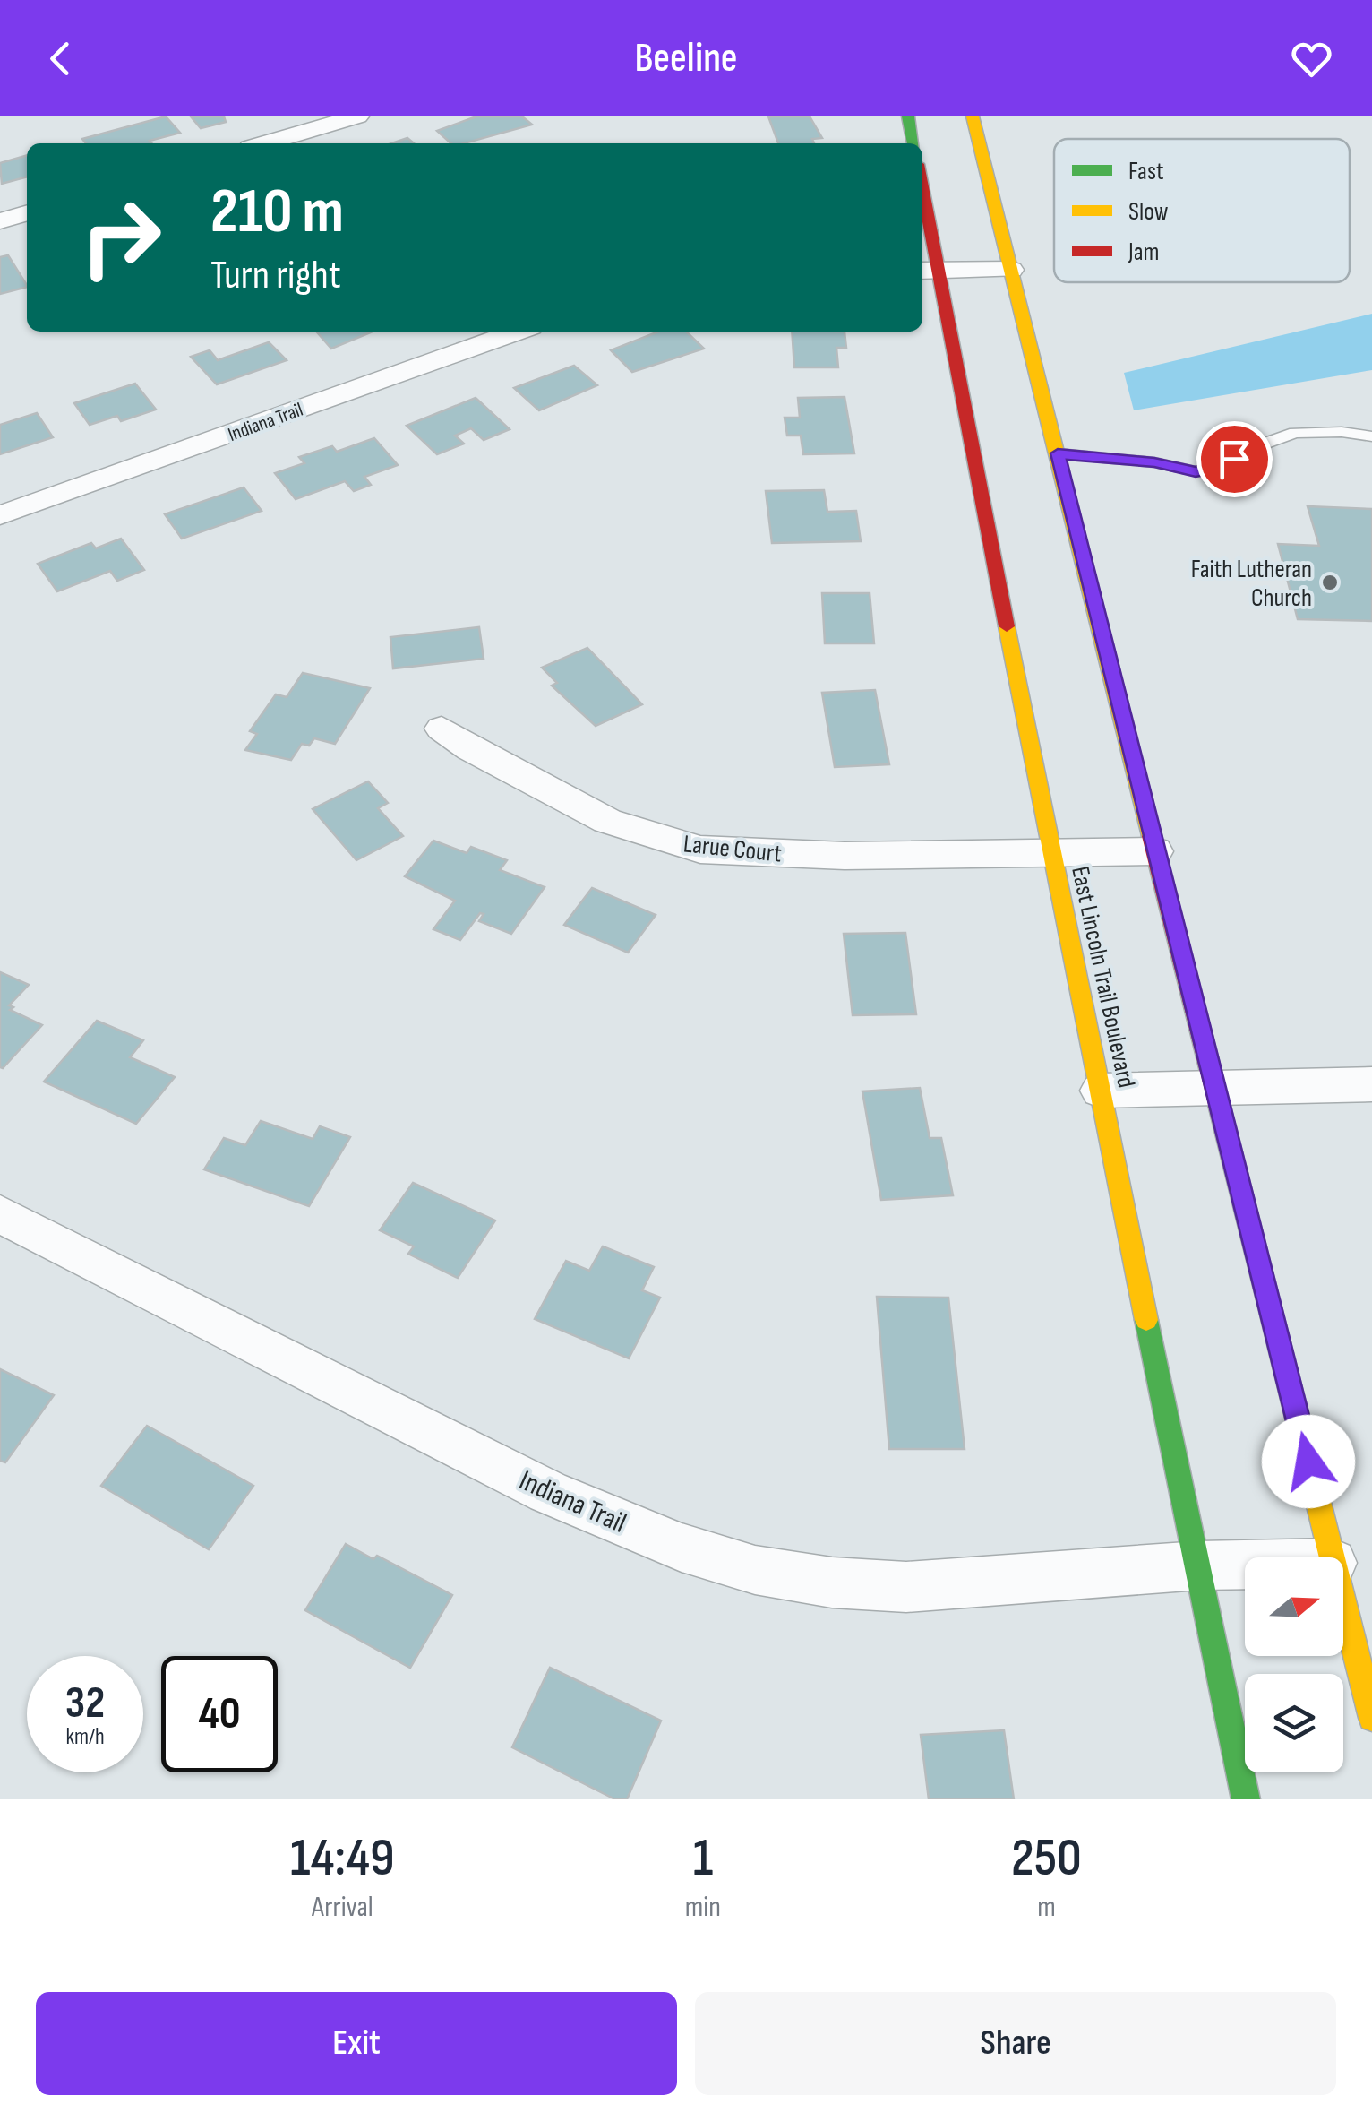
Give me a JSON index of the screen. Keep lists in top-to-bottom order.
{
  "streets": {
    "street": ["Indiana Trail", "Larue Court", "East Lincoln Trail Boulevard"]
  },
  "crossings": [
    ["Indiana Trail", "East Lincoln Trail Boulevard"],
    ["Larue Court", "East Lincoln Trail Boulevard"]
  ],
  "places": ["Faith Lutheran Church"],
  "legend": ["Fast", "Slow", "Jam"],
  "north": "right",
  "page": {
    "header": "Beeline",
    "turn": ["210 m", "Turn right"],
    "speed": "32 km/h",
    "limit": "40",
    "eta": [
      "14:49",
      "Arrival",
      "1",
      "min",
      "250",
      "m"
    ],
    "buttons": ["Exit", "Share"]
  }
}
